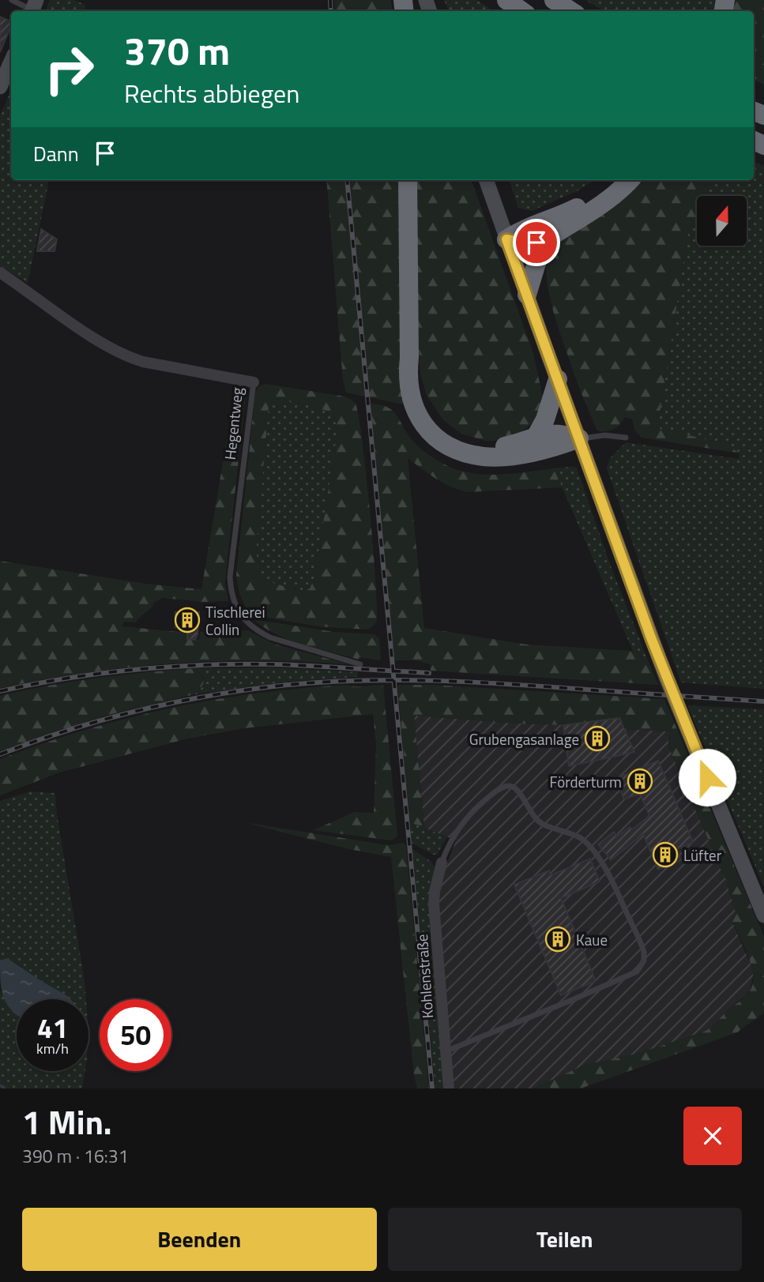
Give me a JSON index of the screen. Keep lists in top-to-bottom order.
{
  "streets": {
    "street": ["Hegentweg", "Kohlenstraße"]
  },
  "places": {
    "building": [
      "Tischlerei Collin",
      "Grubengasanlage",
      "Förderturm",
      "Lüfter",
      "Kaue"
    ]
  },
  "north": "top",
  "page": {
    "turn": ["370 m", "Rechts abbiegen"],
    "then": "Dann",
    "speed": "41 km/h",
    "limit": "50",
    "heading": ["1 Min.", "390 m · 16:31"],
    "buttons": ["Beenden", "Teilen"]
  }
}
